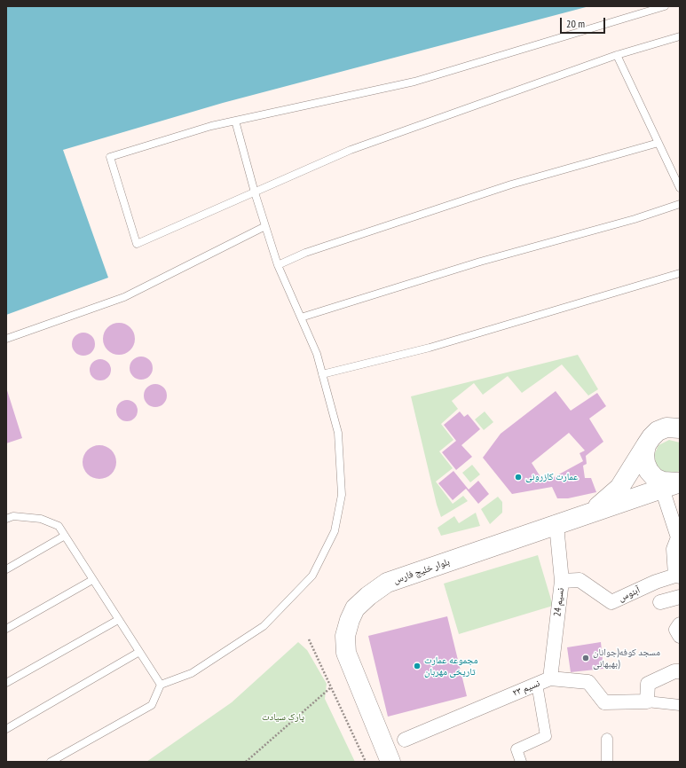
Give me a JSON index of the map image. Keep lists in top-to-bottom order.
{
  "streets": {
    "main road": ["بلوار خلیج فارس"],
    "street": ["آبنوس", "نسیم 24", "نسیم ۲۳"]
  },
  "crossings": [
    ["بلوار خلیج فارس", "نسیم 24"],
    ["آبنوس", "نسیم 24"],
    ["نسیم 24", "نسیم ۲۳"]
  ],
  "parks": ["پارک سیادت"],
  "places": ["عمارت کازرونی", "مسجد کوفه(جوانان بهبهانی)", "مجموعه عمارت تاریخی مهربان"],
  "scale_bar": "20 m"
}
